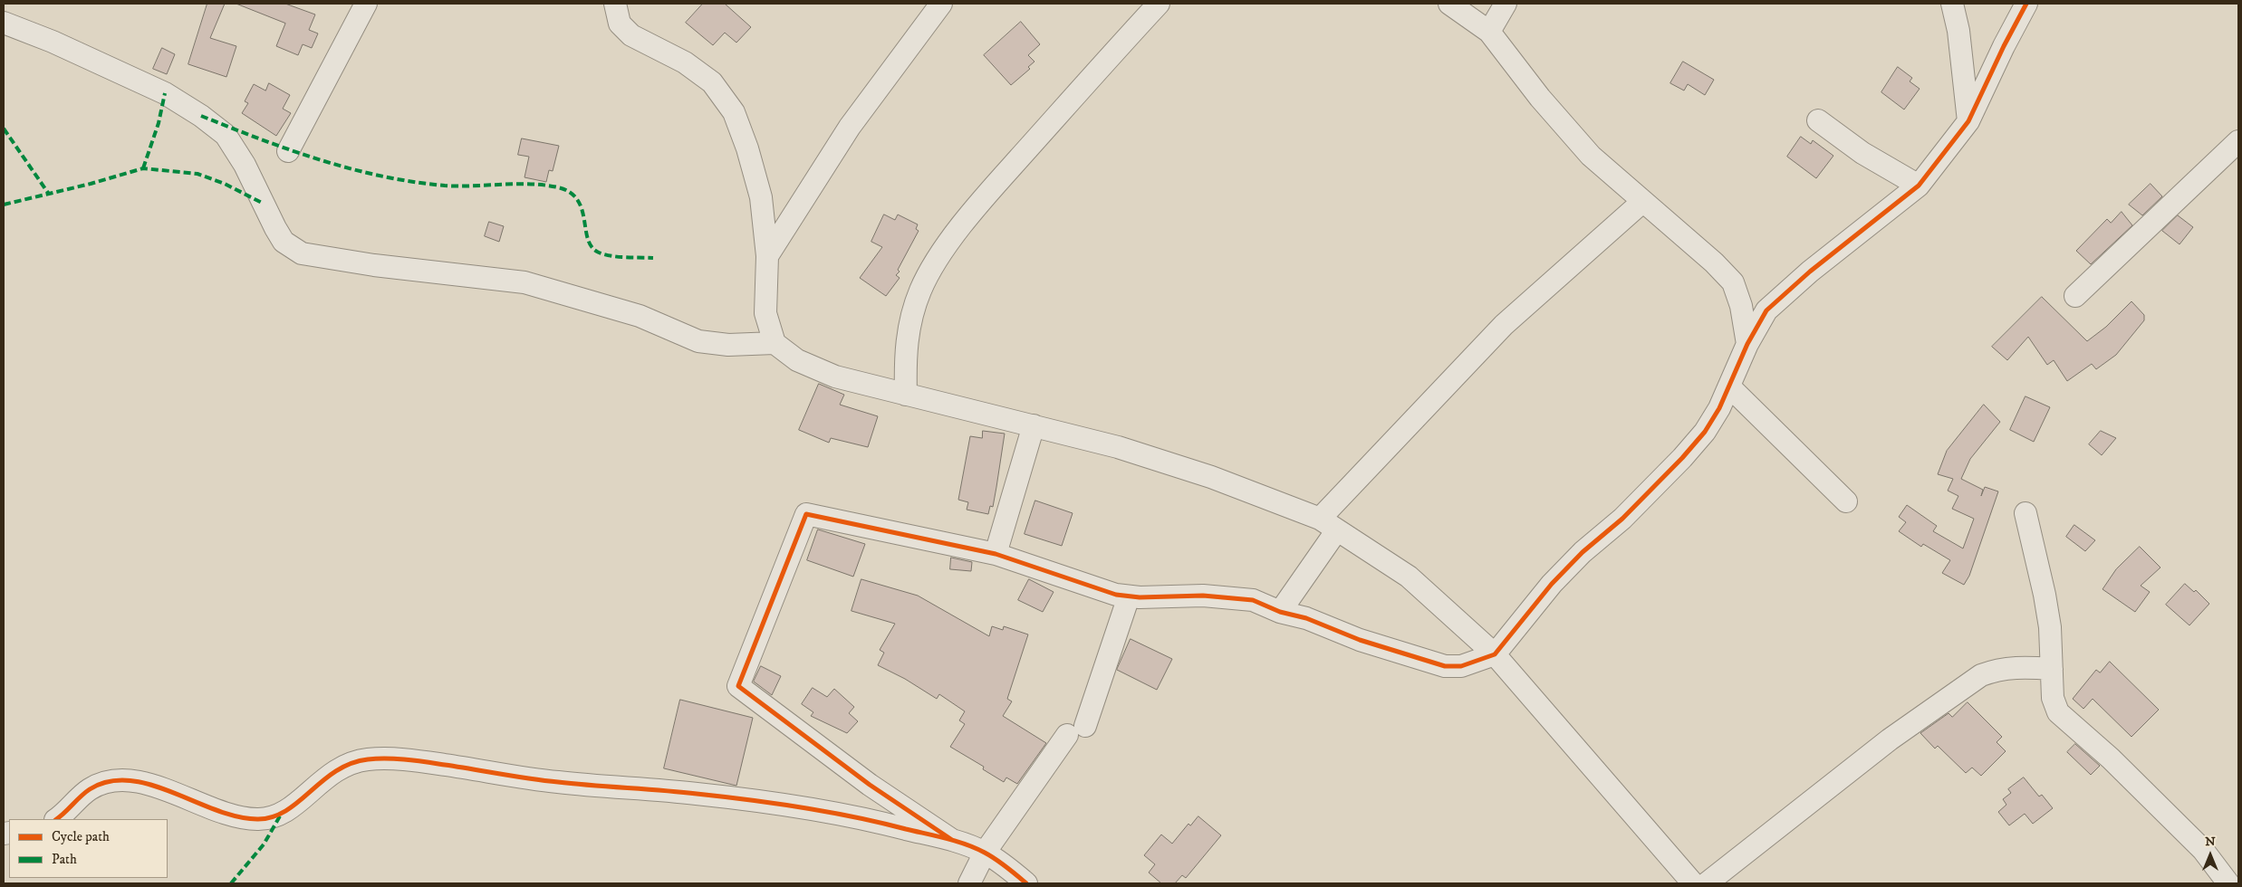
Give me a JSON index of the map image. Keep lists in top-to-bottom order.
{
  "legend": ["Cycle path", "Path"],
  "north": "top"
}
